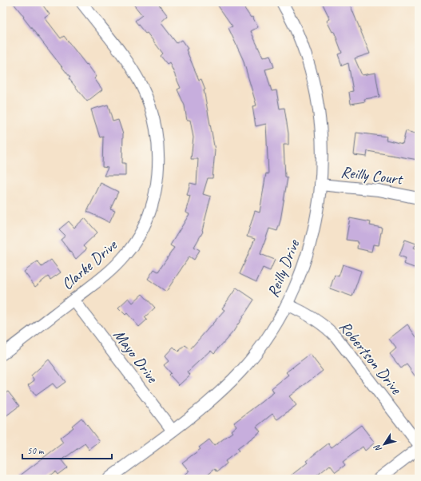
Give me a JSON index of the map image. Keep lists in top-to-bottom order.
{
  "streets": {
    "street": [
      "Reilly Court",
      "Clarke Drive",
      "Reilly Drive",
      "Mayo Drive",
      "Robertson Drive"
    ]
  },
  "crossings": [
    ["Reilly Court", "Reilly Drive"],
    ["Clarke Drive", "Mayo Drive"],
    ["Reilly Drive", "Mayo Drive"],
    ["Reilly Drive", "Robertson Drive"]
  ],
  "scale_bar": "50 m",
  "north": "bottom left"
}
